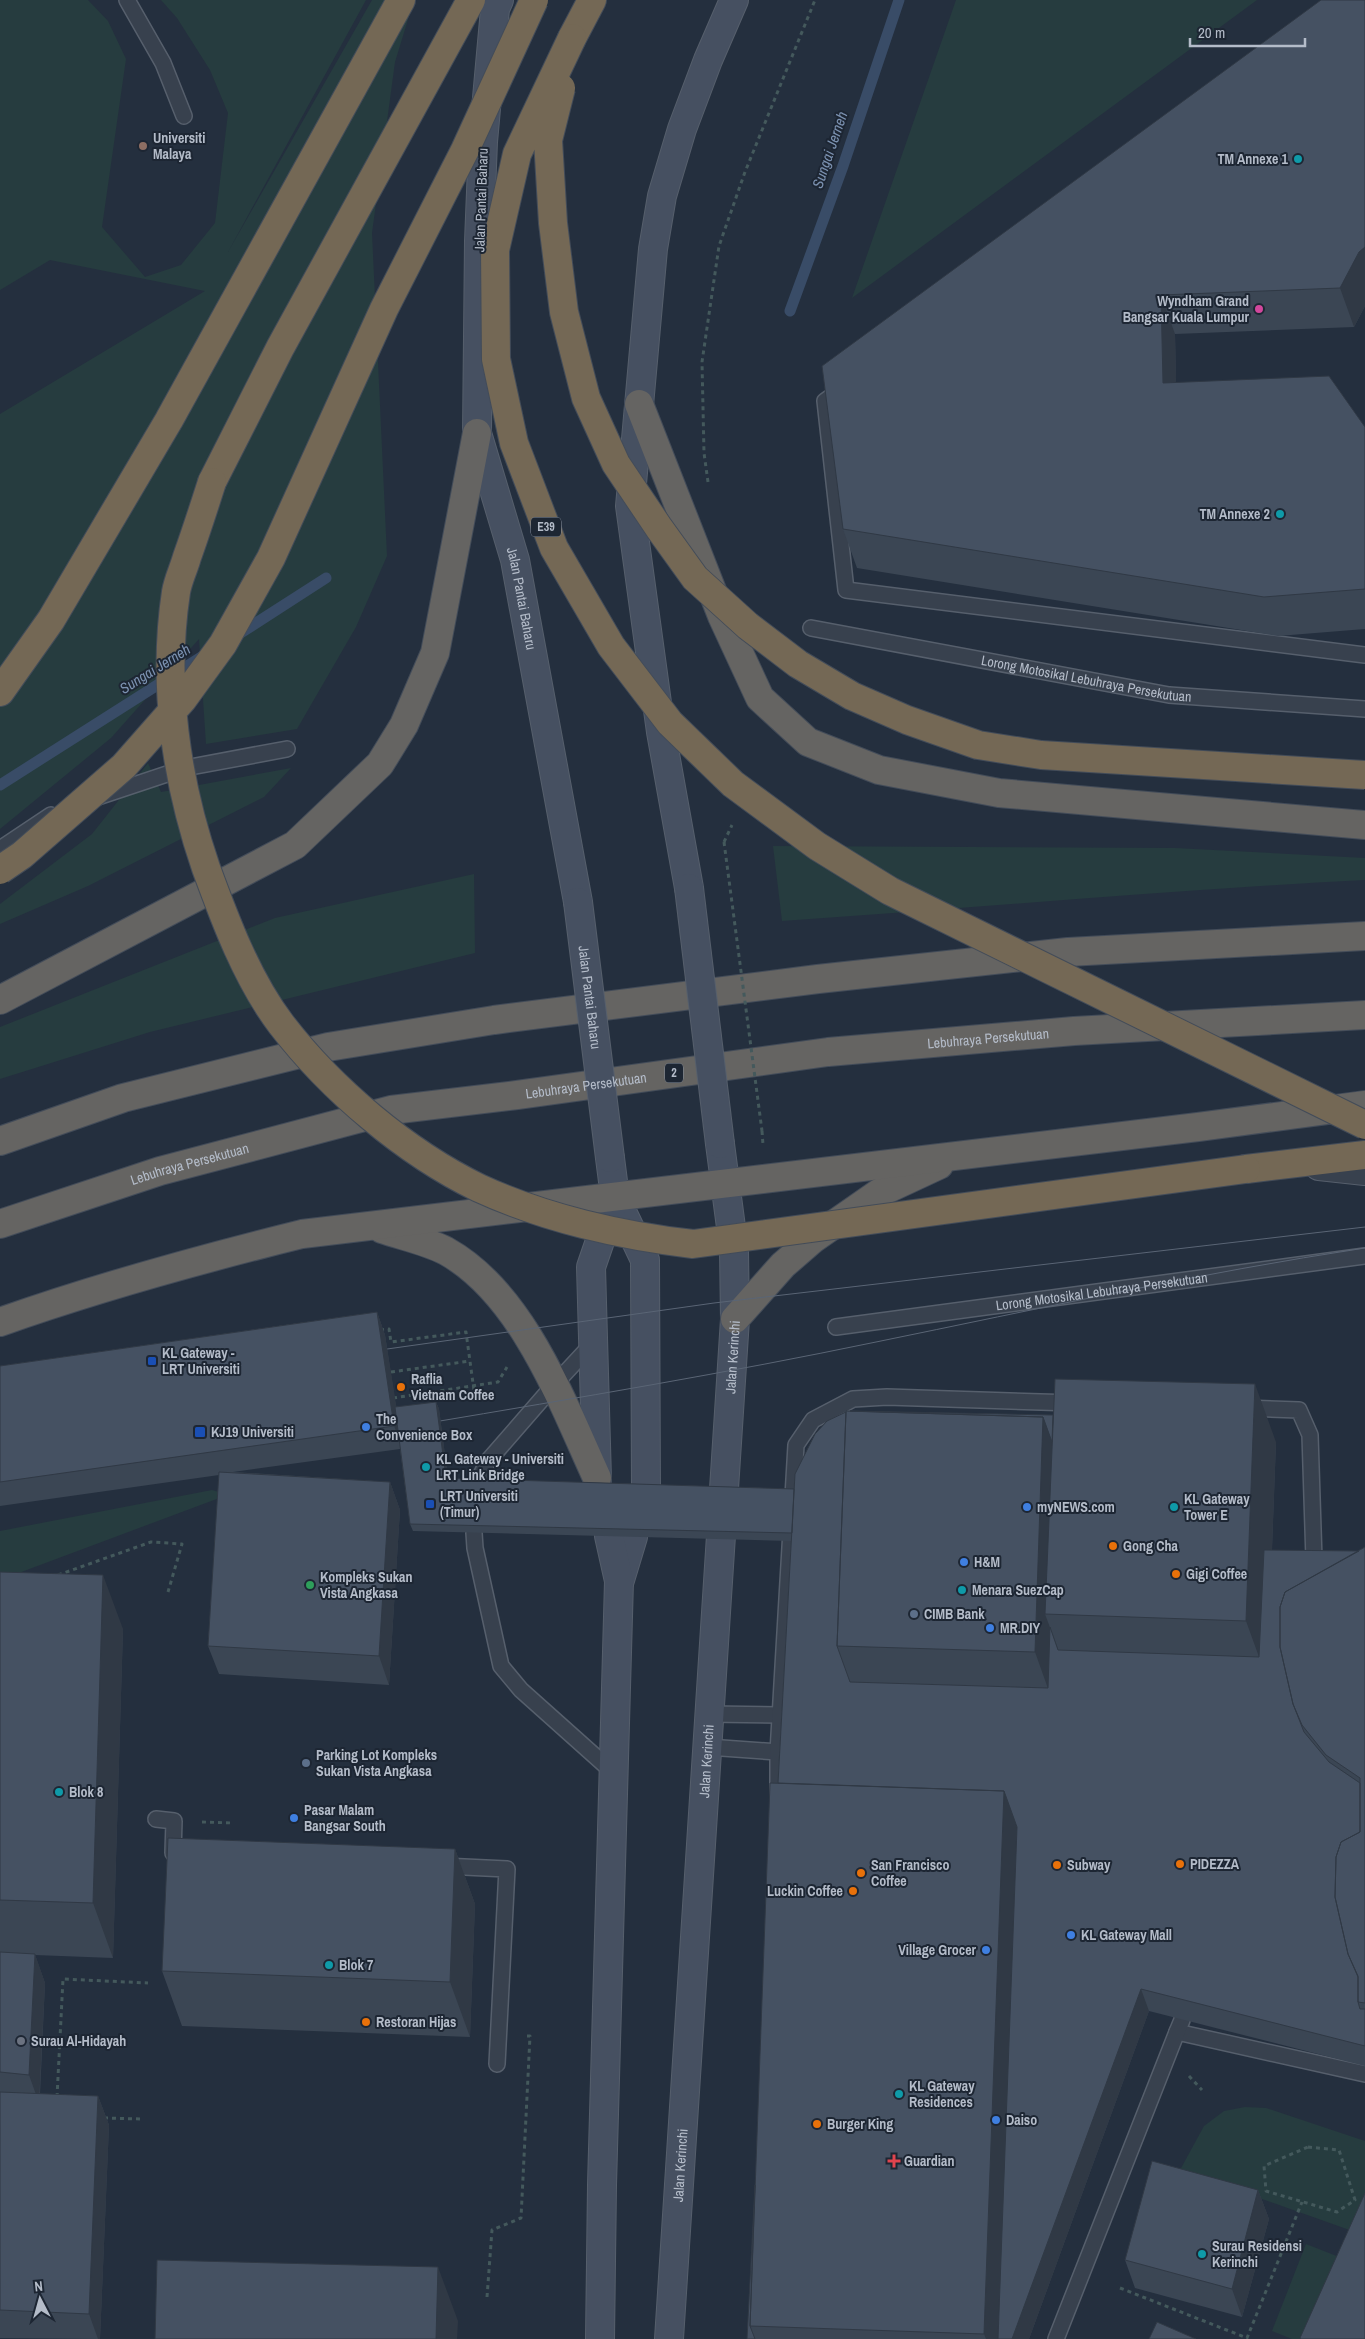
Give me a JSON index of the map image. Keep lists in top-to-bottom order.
{
  "streets": {
    "highway": ["E39", "Lebuhraya Persekutuan", "2"],
    "main road": ["Jalan Pantai Baharu", "Jalan Kerinchi"],
    "lane": ["Lorong Motosikal Lebuhraya Persekutuan"]
  },
  "water": ["Sungai Jerneh"],
  "places": {
    "other": [
      "Universiti Malaya",
      "TM Annexe 1",
      "Wyndham Grand Bangsar Kuala Lumpur",
      "TM Annexe 2",
      "Raflia Vietnam Coffee",
      "The Convenience Box",
      "KL Gateway - Universiti LRT Link Bridge",
      "myNEWS.com",
      "KL Gateway Tower E",
      "Gong Cha",
      "H&M",
      "Gigi Coffee",
      "Kompleks Sukan Vista Angkasa",
      "Menara SuezCap",
      "CIMB Bank",
      "MR.DIY",
      "Parking Lot Kompleks Sukan Vista Angkasa",
      "Blok 8",
      "Pasar Malam Bangsar South",
      "PIDEZZA",
      "Subway",
      "San Francisco Coffee",
      "Luckin Coffee",
      "KL Gateway Mall",
      "Village Grocer",
      "Blok 7",
      "Restoran Hijas",
      "Surau Al-Hidayah",
      "KL Gateway Residences",
      "Daiso",
      "Burger King",
      "Surau Residensi Kerinchi"
    ],
    "transit": ["KL Gateway - LRT Universiti", "KJ19 Universiti", "LRT Universiti (Timur)"],
    "health": ["Guardian"]
  },
  "scale_bar": "20 m",
  "north": "top"
}
